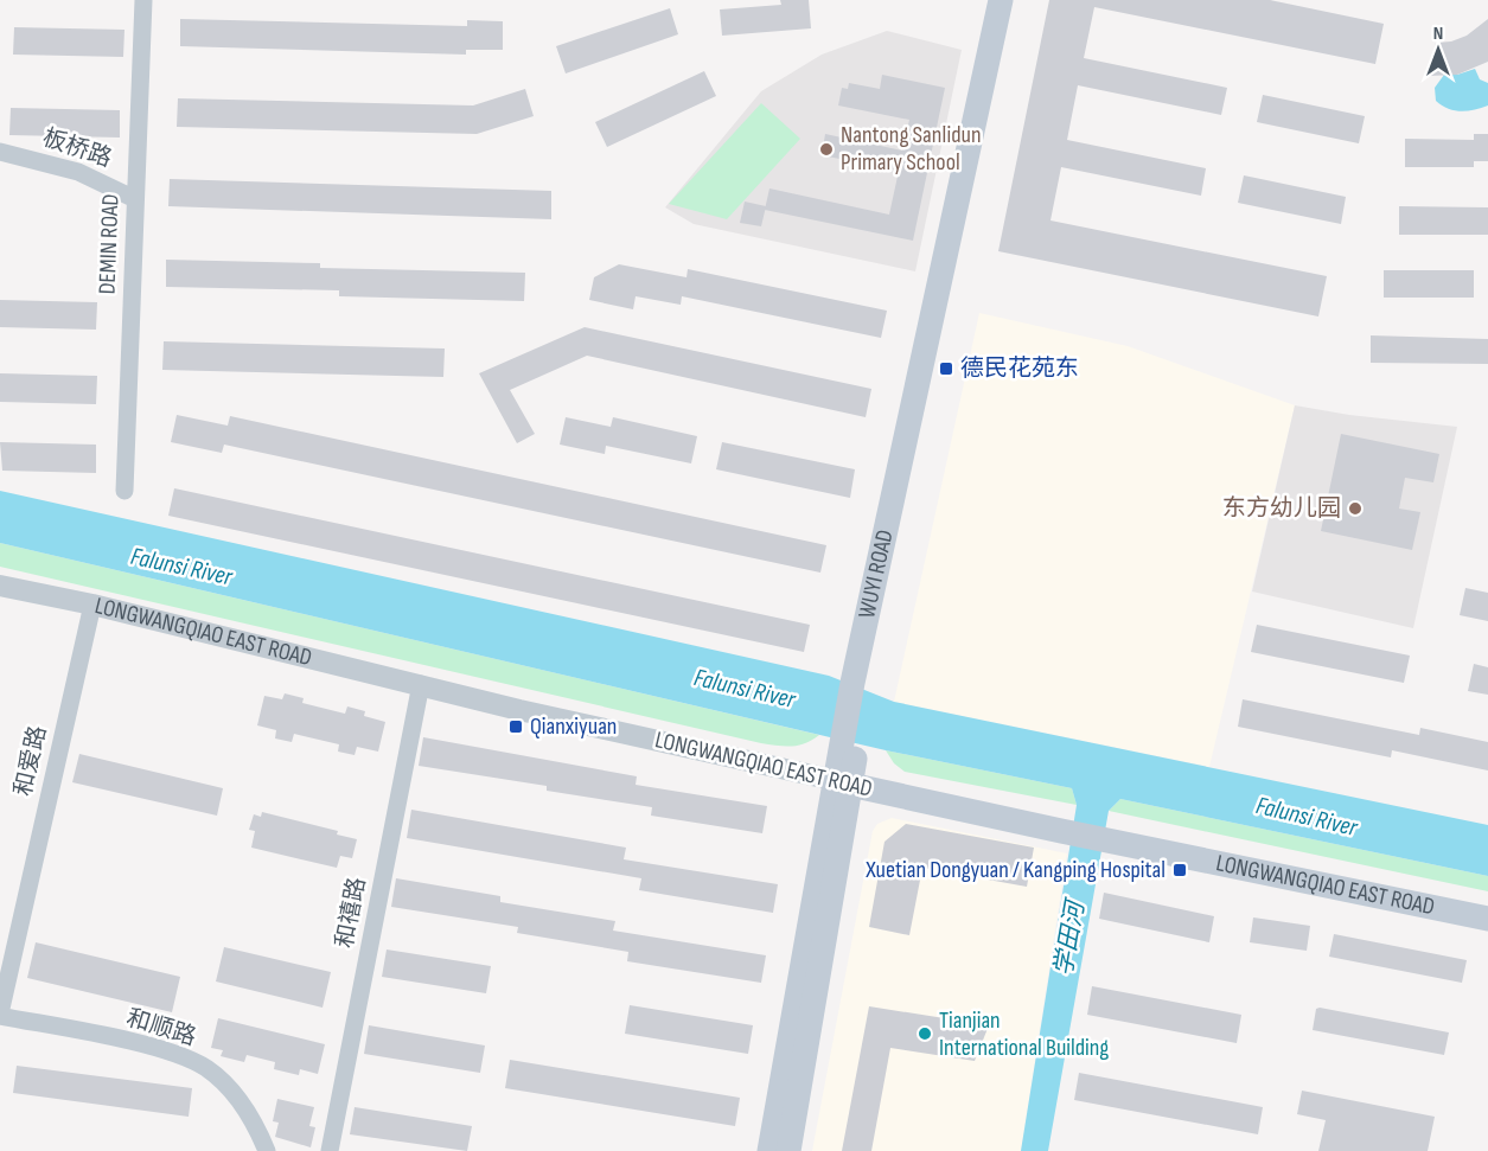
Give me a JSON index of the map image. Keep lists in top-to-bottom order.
{
  "streets": {
    "main road": ["WUYI ROAD", "LONGWANGQIAO EAST ROAD"],
    "street": [
      "板桥路",
      "DEMIN ROAD",
      "和爱路",
      "和禧路",
      "和顺路"
    ]
  },
  "crossings": [
    ["板桥路", "DEMIN ROAD"],
    ["WUYI ROAD", "LONGWANGQIAO EAST ROAD"],
    ["LONGWANGQIAO EAST ROAD", "和爱路"],
    ["LONGWANGQIAO EAST ROAD", "和禧路"],
    ["和爱路", "和顺路"]
  ],
  "water": ["Falunsi River", "学田河"],
  "places": {
    "other": ["Nantong Sanlidun Primary School", "东方幼儿园", "Tianjian International Building"],
    "transit": ["德民花苑东", "Qianxiyuan", "Xuetian Dongyuan / Kangping Hospital"]
  },
  "north": "top"
}
